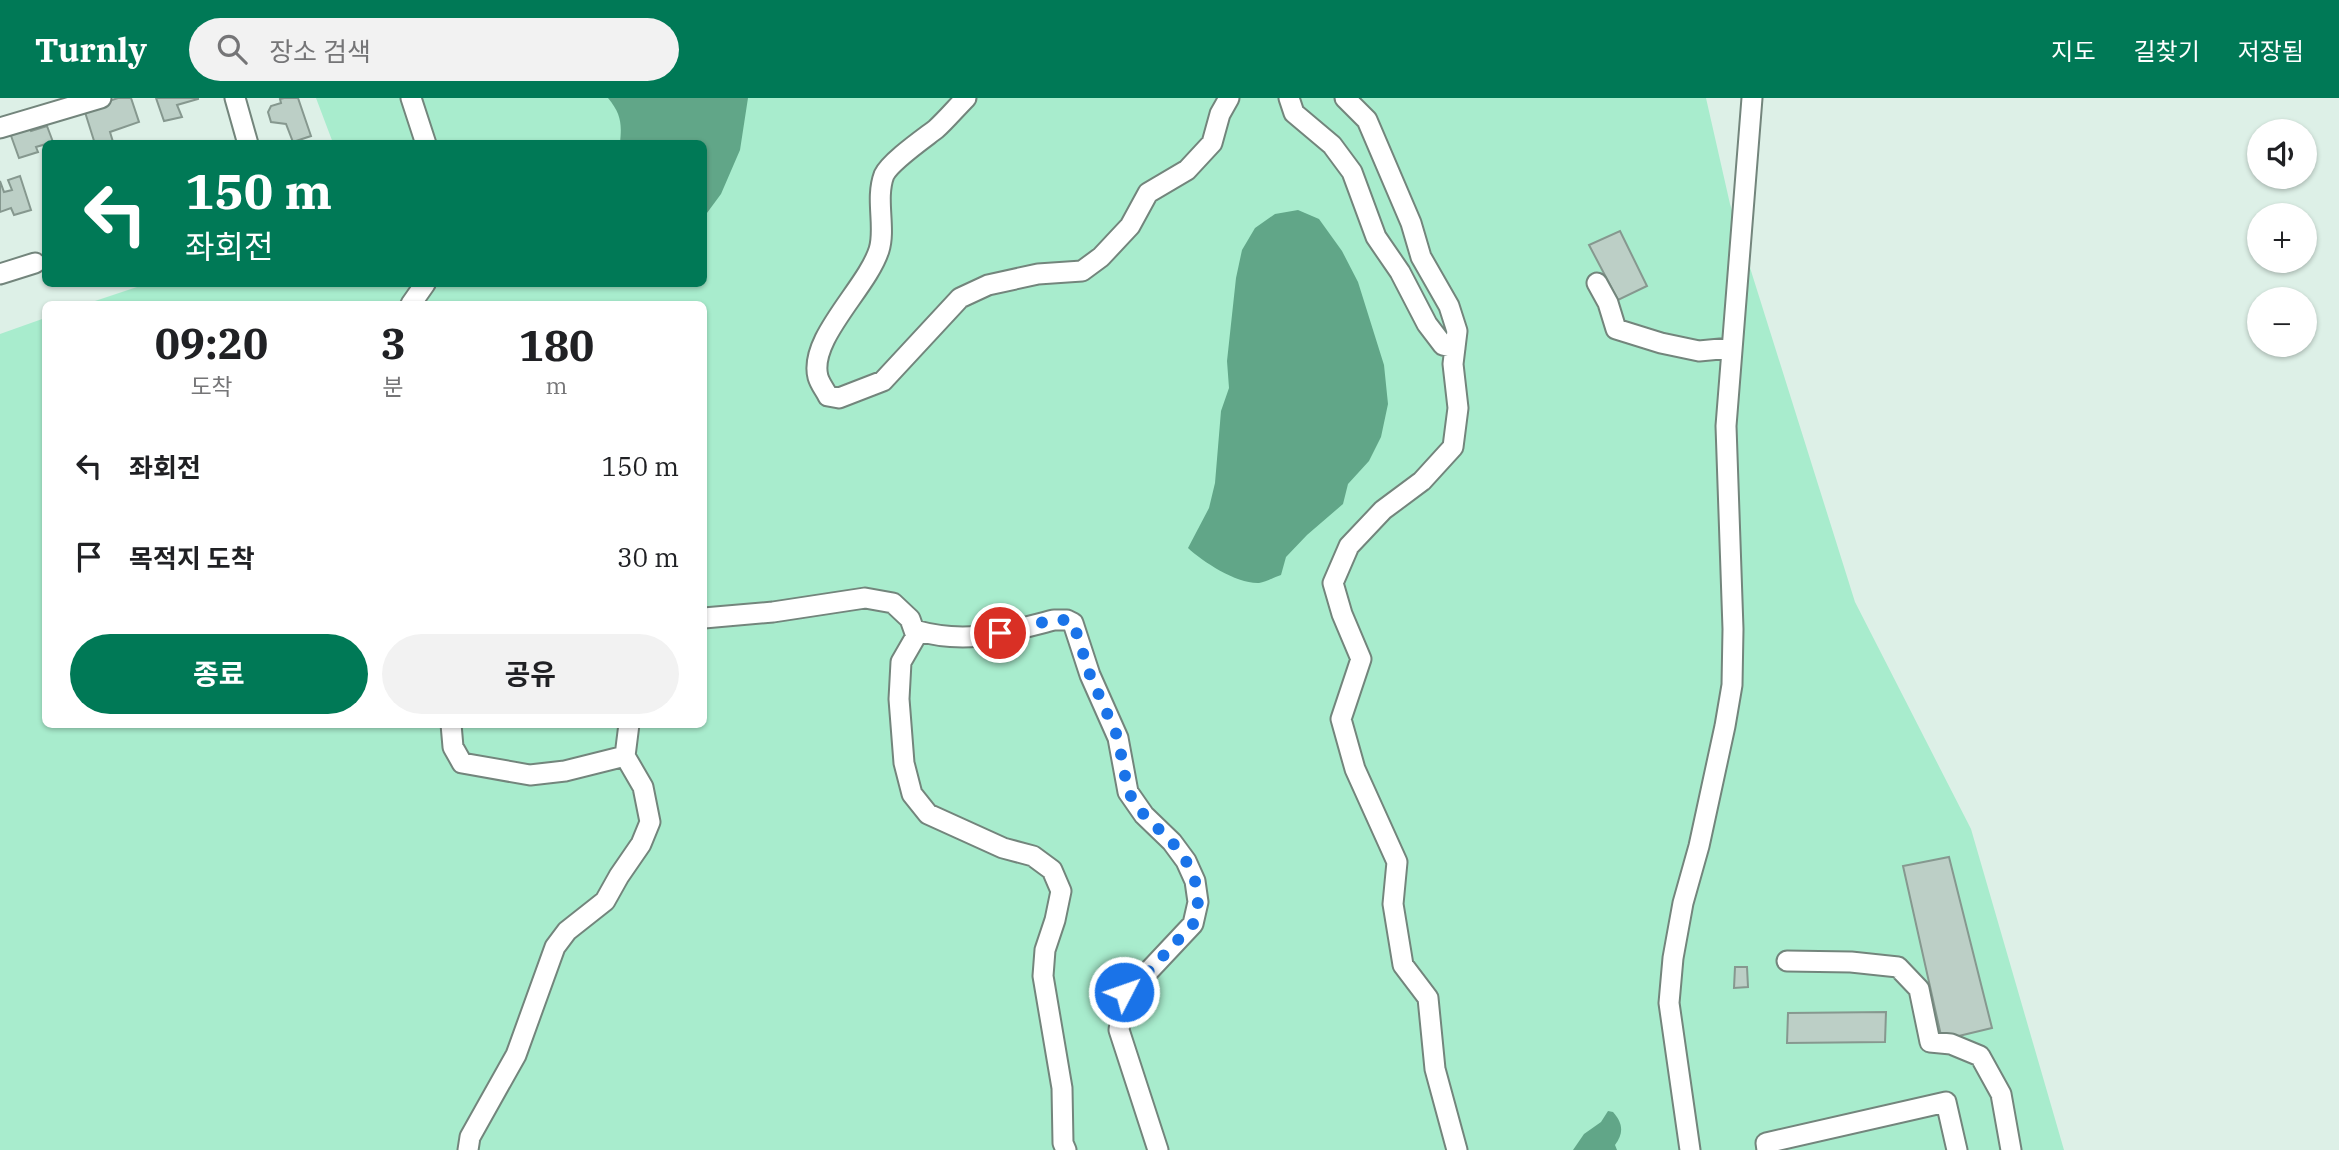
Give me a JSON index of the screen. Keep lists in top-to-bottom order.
{
  "page": {
    "header": "Turnly",
    "search": "장소 검색",
    "nav": ["지도", "길찾기", "저장됨"],
    "map_buttons": ["+", "−"],
    "turn": ["150 m", "좌회전"],
    "eta": [
      "09:20",
      "도착",
      "3",
      "분",
      "180",
      "m"
    ],
    "list": [
      {
        "name": "좌회전",
        "value": "150 m"
      },
      {
        "name": "목적지 도착",
        "value": "30 m"
      }
    ],
    "buttons": ["종료", "공유"]
  }
}
